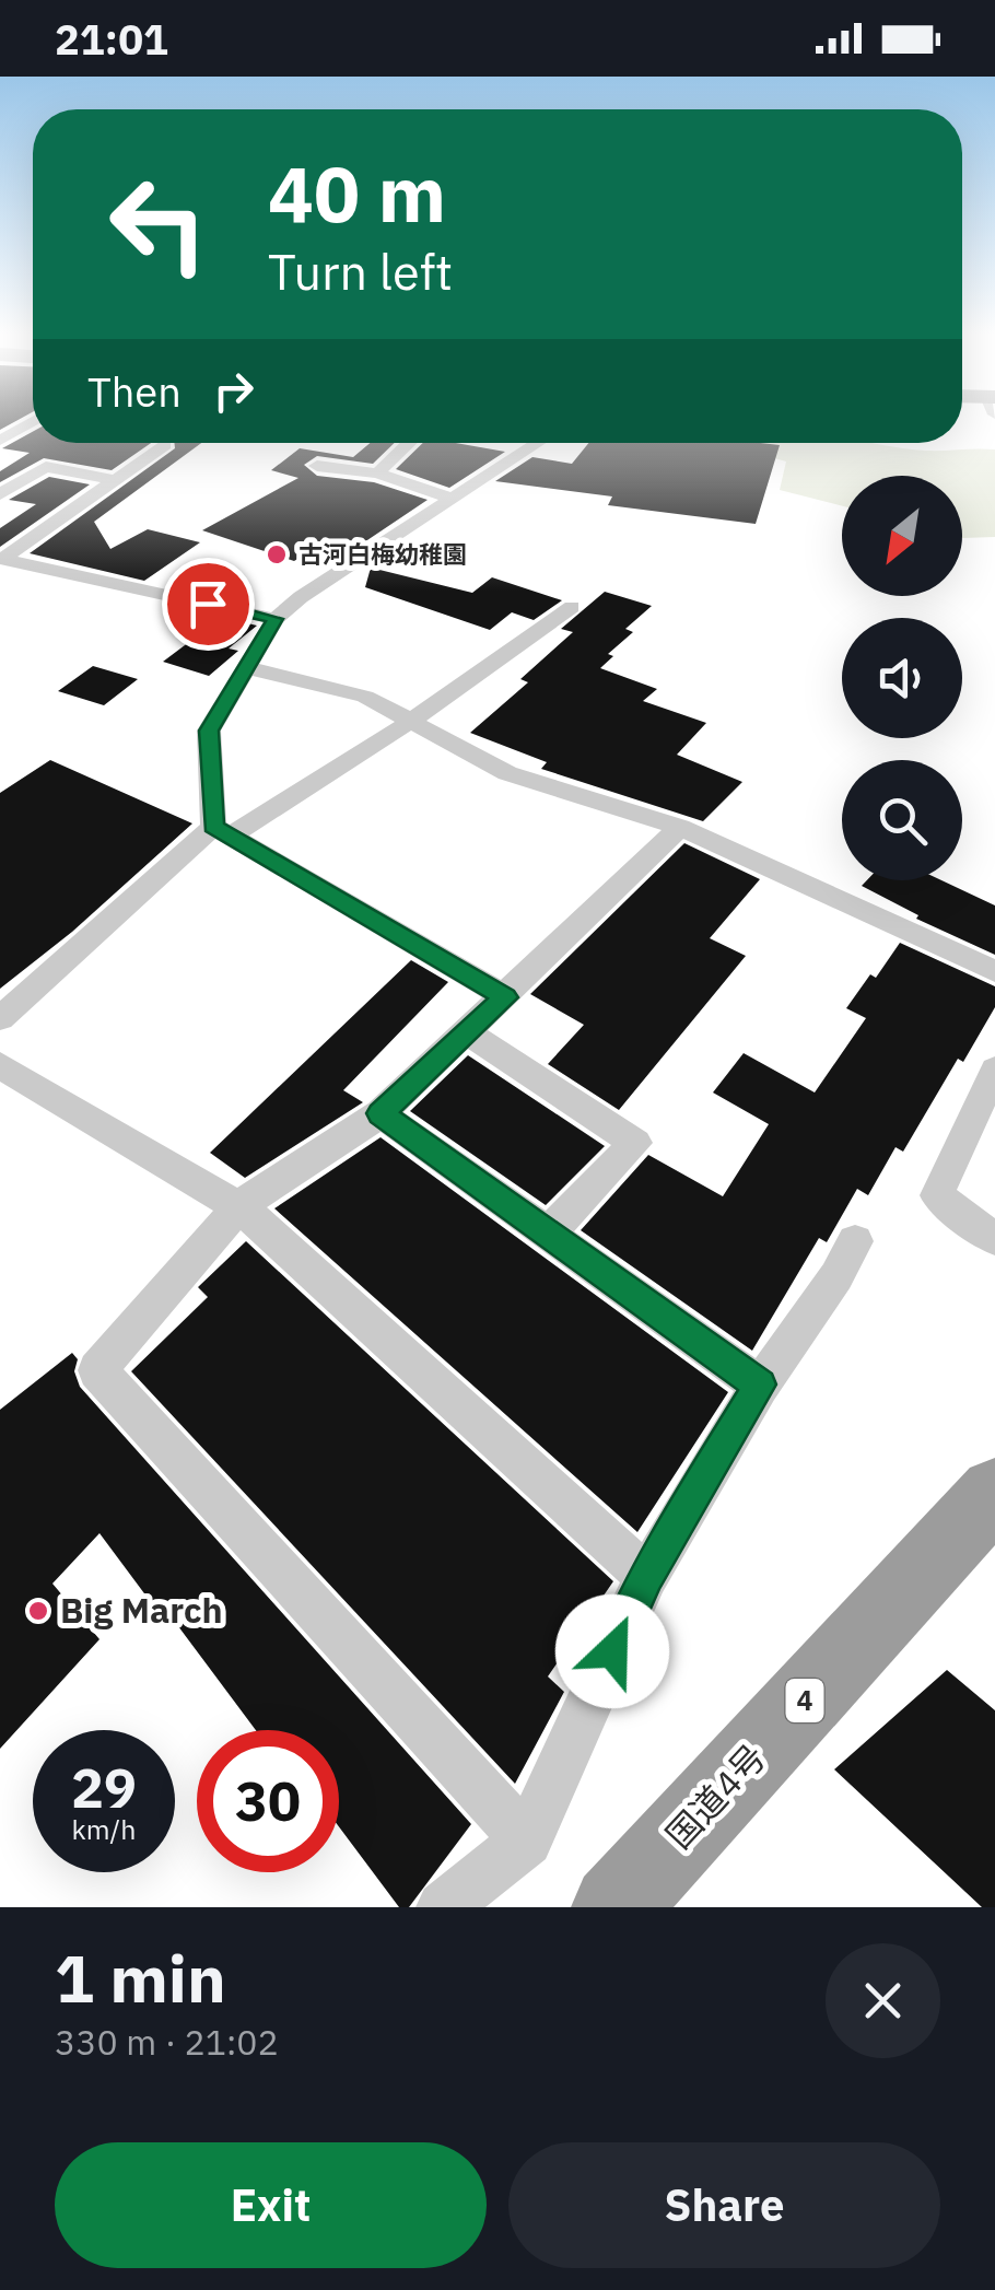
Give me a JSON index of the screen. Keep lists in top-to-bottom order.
{
  "streets": {
    "highway": ["4", "国道4号"]
  },
  "places": ["古河白梅幼稚園", "Big March"],
  "north": "bottom left",
  "page": {
    "status": "21:01",
    "turn": ["40 m", "Turn left"],
    "then": "Then",
    "speed": "29 km/h",
    "limit": "30",
    "heading": ["1 min", "330 m · 21:02"],
    "buttons": ["Exit", "Share"]
  }
}
